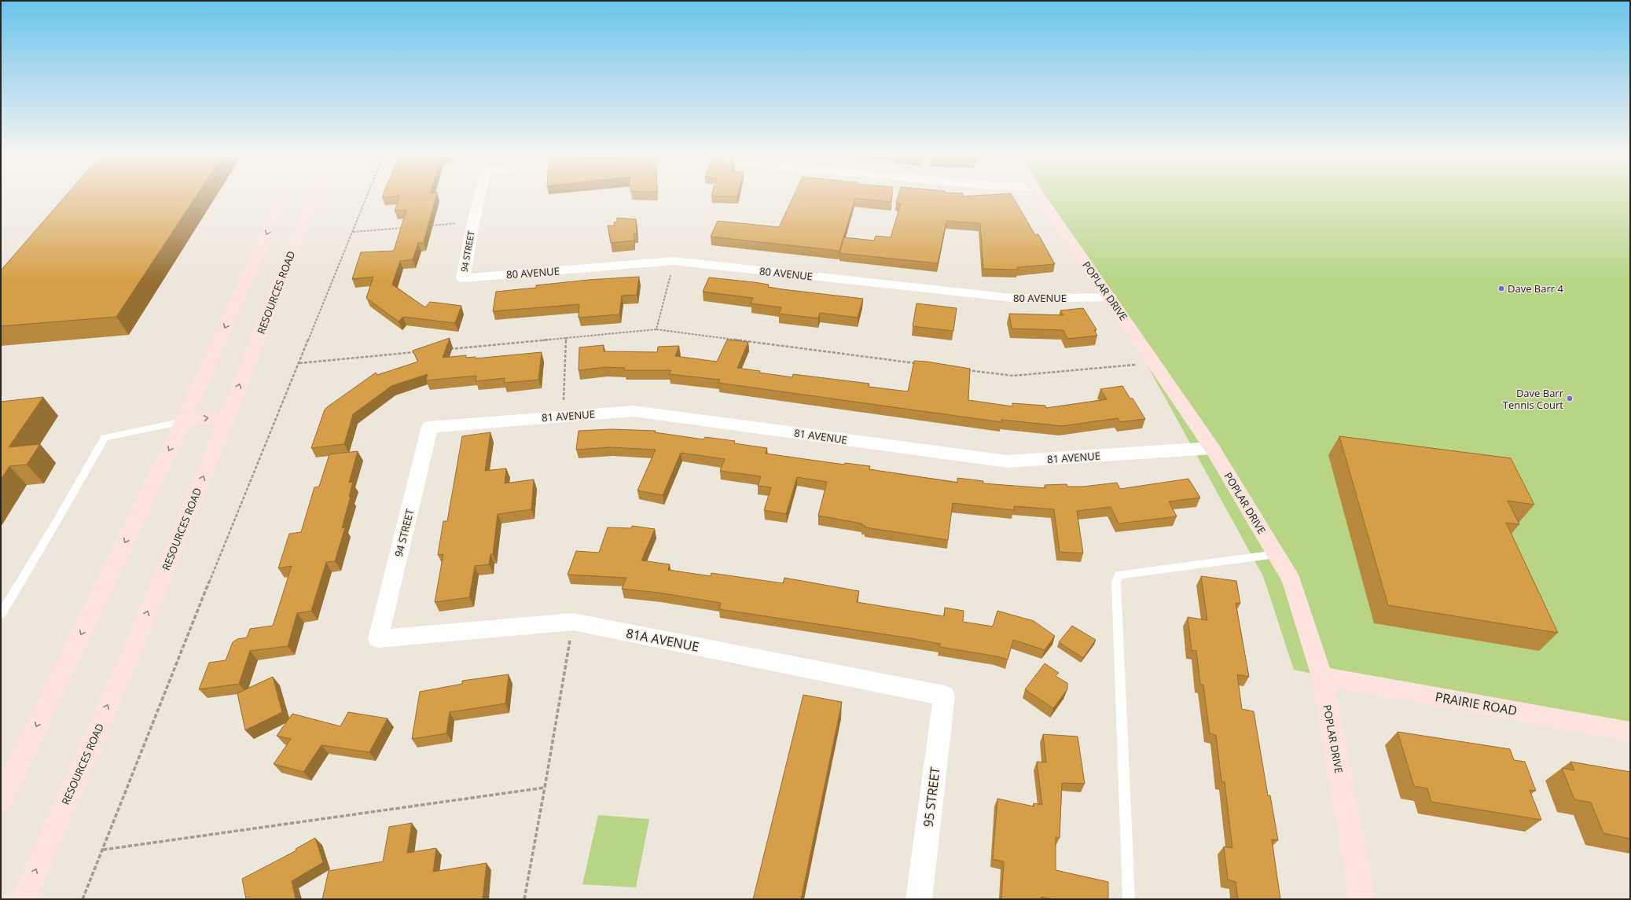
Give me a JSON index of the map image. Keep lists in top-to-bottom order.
{
  "streets": {
    "main road": ["POPLAR DRIVE", "RESOURCES ROAD", "PRAIRIE ROAD"],
    "street": [
      "94 STREET",
      "80 AVENUE",
      "81 AVENUE",
      "81A AVENUE",
      "95 STREET"
    ]
  },
  "crossings": [
    ["94 STREET", "80 AVENUE"],
    ["94 STREET", "81 AVENUE"],
    ["94 STREET", "81A AVENUE"],
    ["80 AVENUE", "POPLAR DRIVE"],
    ["POPLAR DRIVE", "81 AVENUE"],
    ["POPLAR DRIVE", "PRAIRIE ROAD"],
    ["81A AVENUE", "95 STREET"]
  ],
  "places": ["Dave Barr 4", "Dave Barr Tennis Court"]
}
